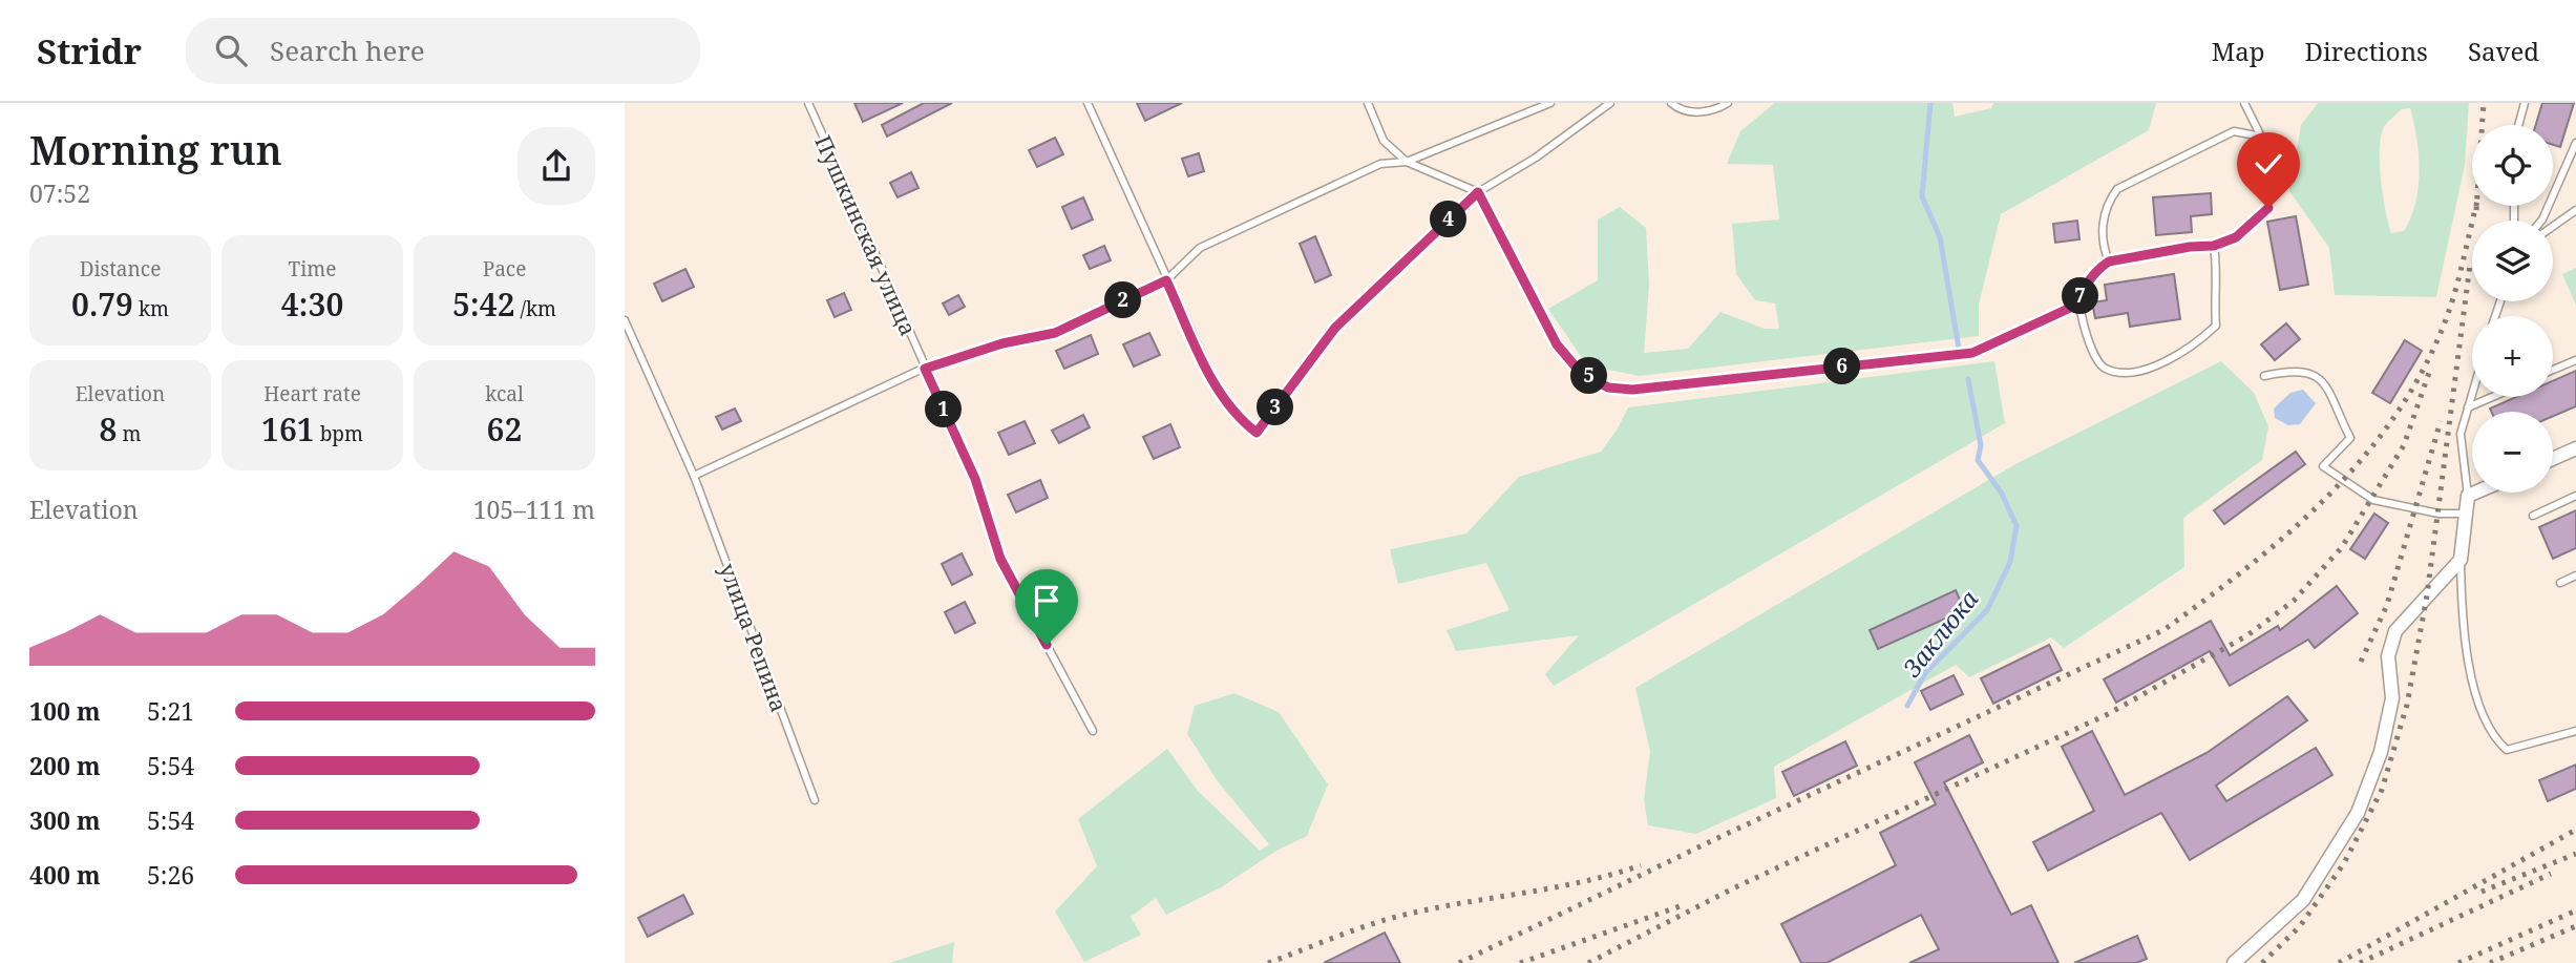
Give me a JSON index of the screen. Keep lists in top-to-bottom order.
{
  "streets": {
    "lane": ["Пушкинская улица", "улица Репина"]
  },
  "water": ["Заклюка"],
  "page": {
    "header": "Stridr",
    "search": "Search here",
    "nav": ["Map", "Directions", "Saved"],
    "heading": ["Morning run", "07:52"],
    "map_buttons": ["+", "−"],
    "pins": [
      "4",
      "7",
      "2",
      "6",
      "5",
      "3",
      "1"
    ],
    "stats": [
      ["Distance", "0.79 km"],
      ["Time", "4:30"],
      ["Pace", "5:42 /km"],
      ["Elevation", "8 m"],
      ["Heart rate", "161 bpm"],
      ["kcal", "62"]
    ],
    "chart": ["Elevation", "105–111 m"],
    "list": [
      {
        "name": "100 m",
        "note": "5:21"
      },
      {
        "name": "200 m",
        "note": "5:54"
      },
      {
        "name": "300 m",
        "note": "5:54"
      },
      {
        "name": "400 m",
        "note": "5:26"
      }
    ]
  }
}
